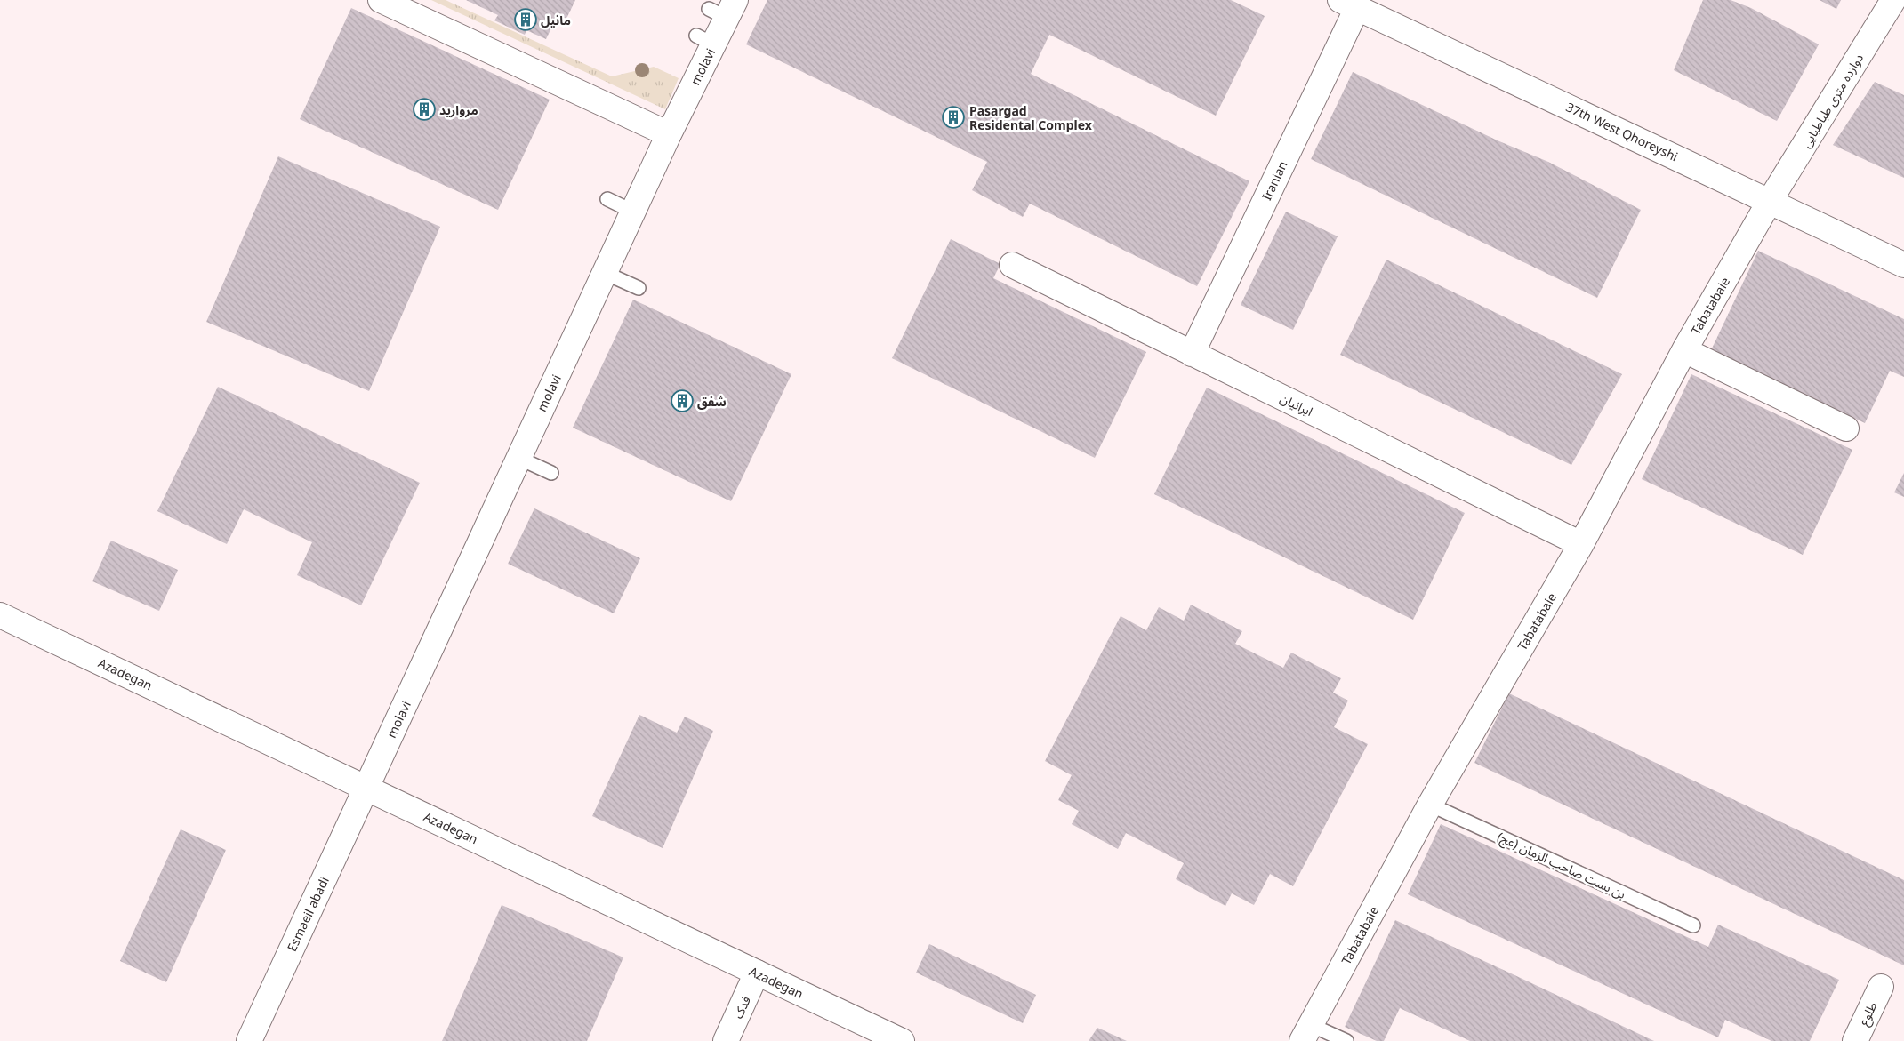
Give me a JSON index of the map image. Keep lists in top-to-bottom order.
{
  "streets": {
    "street": [
      "molavi",
      "دوازده متری طباطبایی",
      "37th West Qhoreyshi",
      "Iranian",
      "Tabatabaie",
      "ایرانیان",
      "Azadegan",
      "Esmaeil abadi",
      "فدک",
      "طلوع"
    ],
    "lane": ["بن بست صاحب الزمان (عج)"]
  },
  "crossings": [
    ["molavi", "Azadegan"],
    ["molavi", "Esmaeil abadi"],
    ["دوازده متری طباطبایی", "37th West Qhoreyshi"],
    ["دوازده متری طباطبایی", "Tabatabaie"],
    ["37th West Qhoreyshi", "Iranian"],
    ["37th West Qhoreyshi", "Tabatabaie"],
    ["Iranian", "ایرانیان"],
    ["Tabatabaie", "ایرانیان"],
    ["Tabatabaie", "بن بست صاحب الزمان (عج)"],
    ["Azadegan", "Esmaeil abadi"],
    ["Azadegan", "فدک"]
  ],
  "places": {
    "building": [
      "مانیل",
      "مروارید",
      "Pasargad Residental Complex",
      "شفق"
    ]
  }
}
